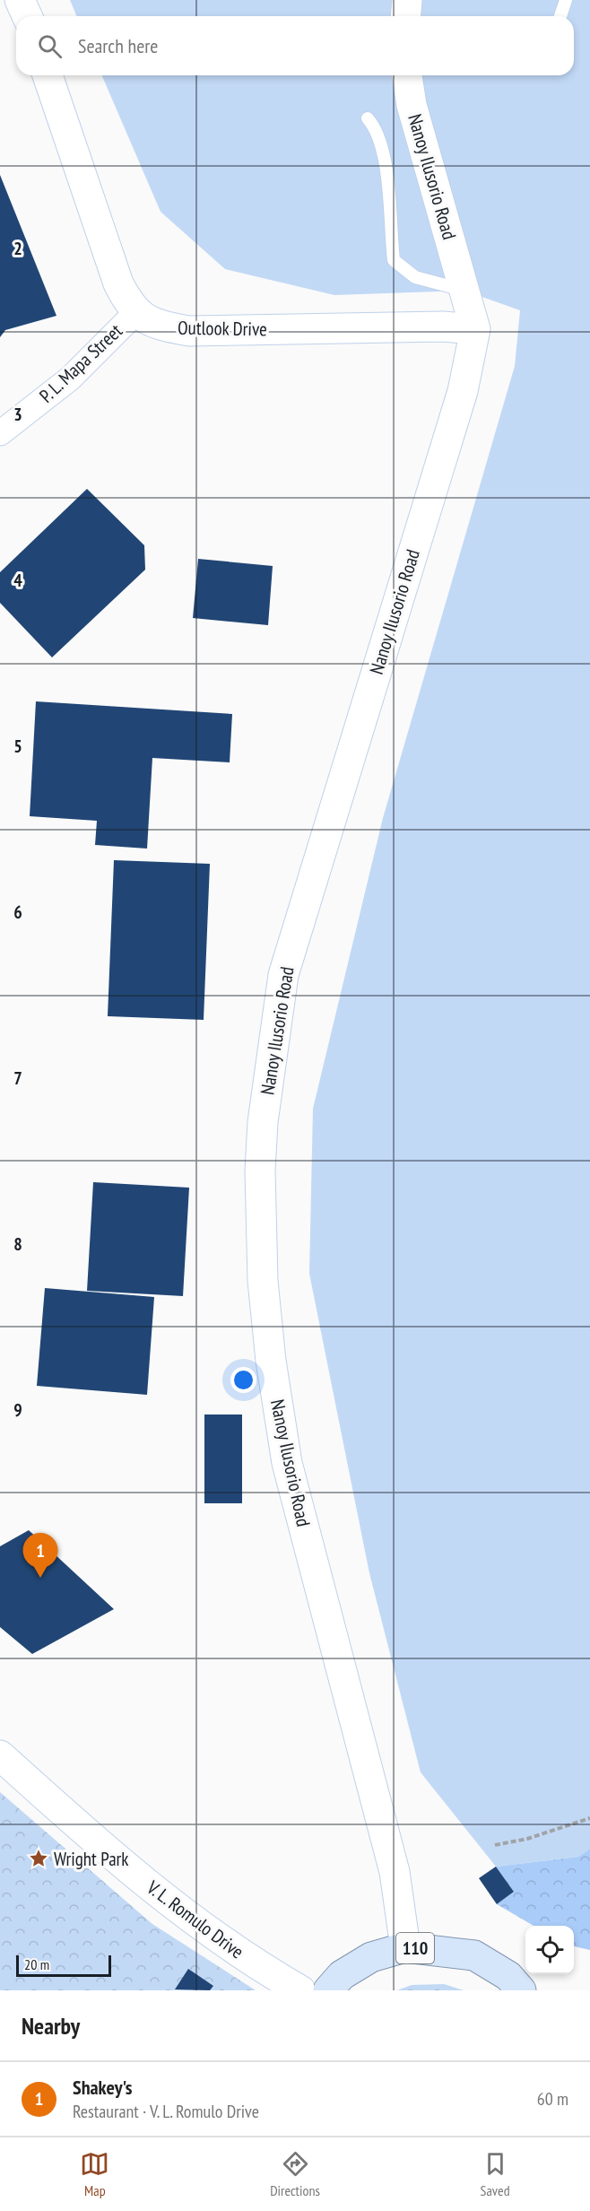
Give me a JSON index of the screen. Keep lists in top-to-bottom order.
{
  "streets": {
    "main road": [
      "Nanoy Ilusorio Road",
      "Outlook Drive",
      "V. L. Romulo Drive",
      "110"
    ],
    "street": ["P. L. Mapa Street"]
  },
  "crossings": [
    ["Nanoy Ilusorio Road", "Outlook Drive"],
    ["Nanoy Ilusorio Road", "110"],
    ["Outlook Drive", "P. L. Mapa Street"]
  ],
  "places": {
    "place": ["Wright Park"]
  },
  "scale_bar": "20 m",
  "page": {
    "search": "Search here",
    "pins": "1",
    "scale": "20 m",
    "heading": "Nearby",
    "list": [
      {
        "mark": "1",
        "name": "Shakey's",
        "note": "Restaurant · V. L. Romulo Drive",
        "value": "60 m"
      }
    ],
    "nav": ["Map", "Directions", "Saved"]
  },
  "grid": {
    "rows": [
      "2",
      "3",
      "4",
      "5",
      "6",
      "7",
      "8",
      "9"
    ]
  }
}
